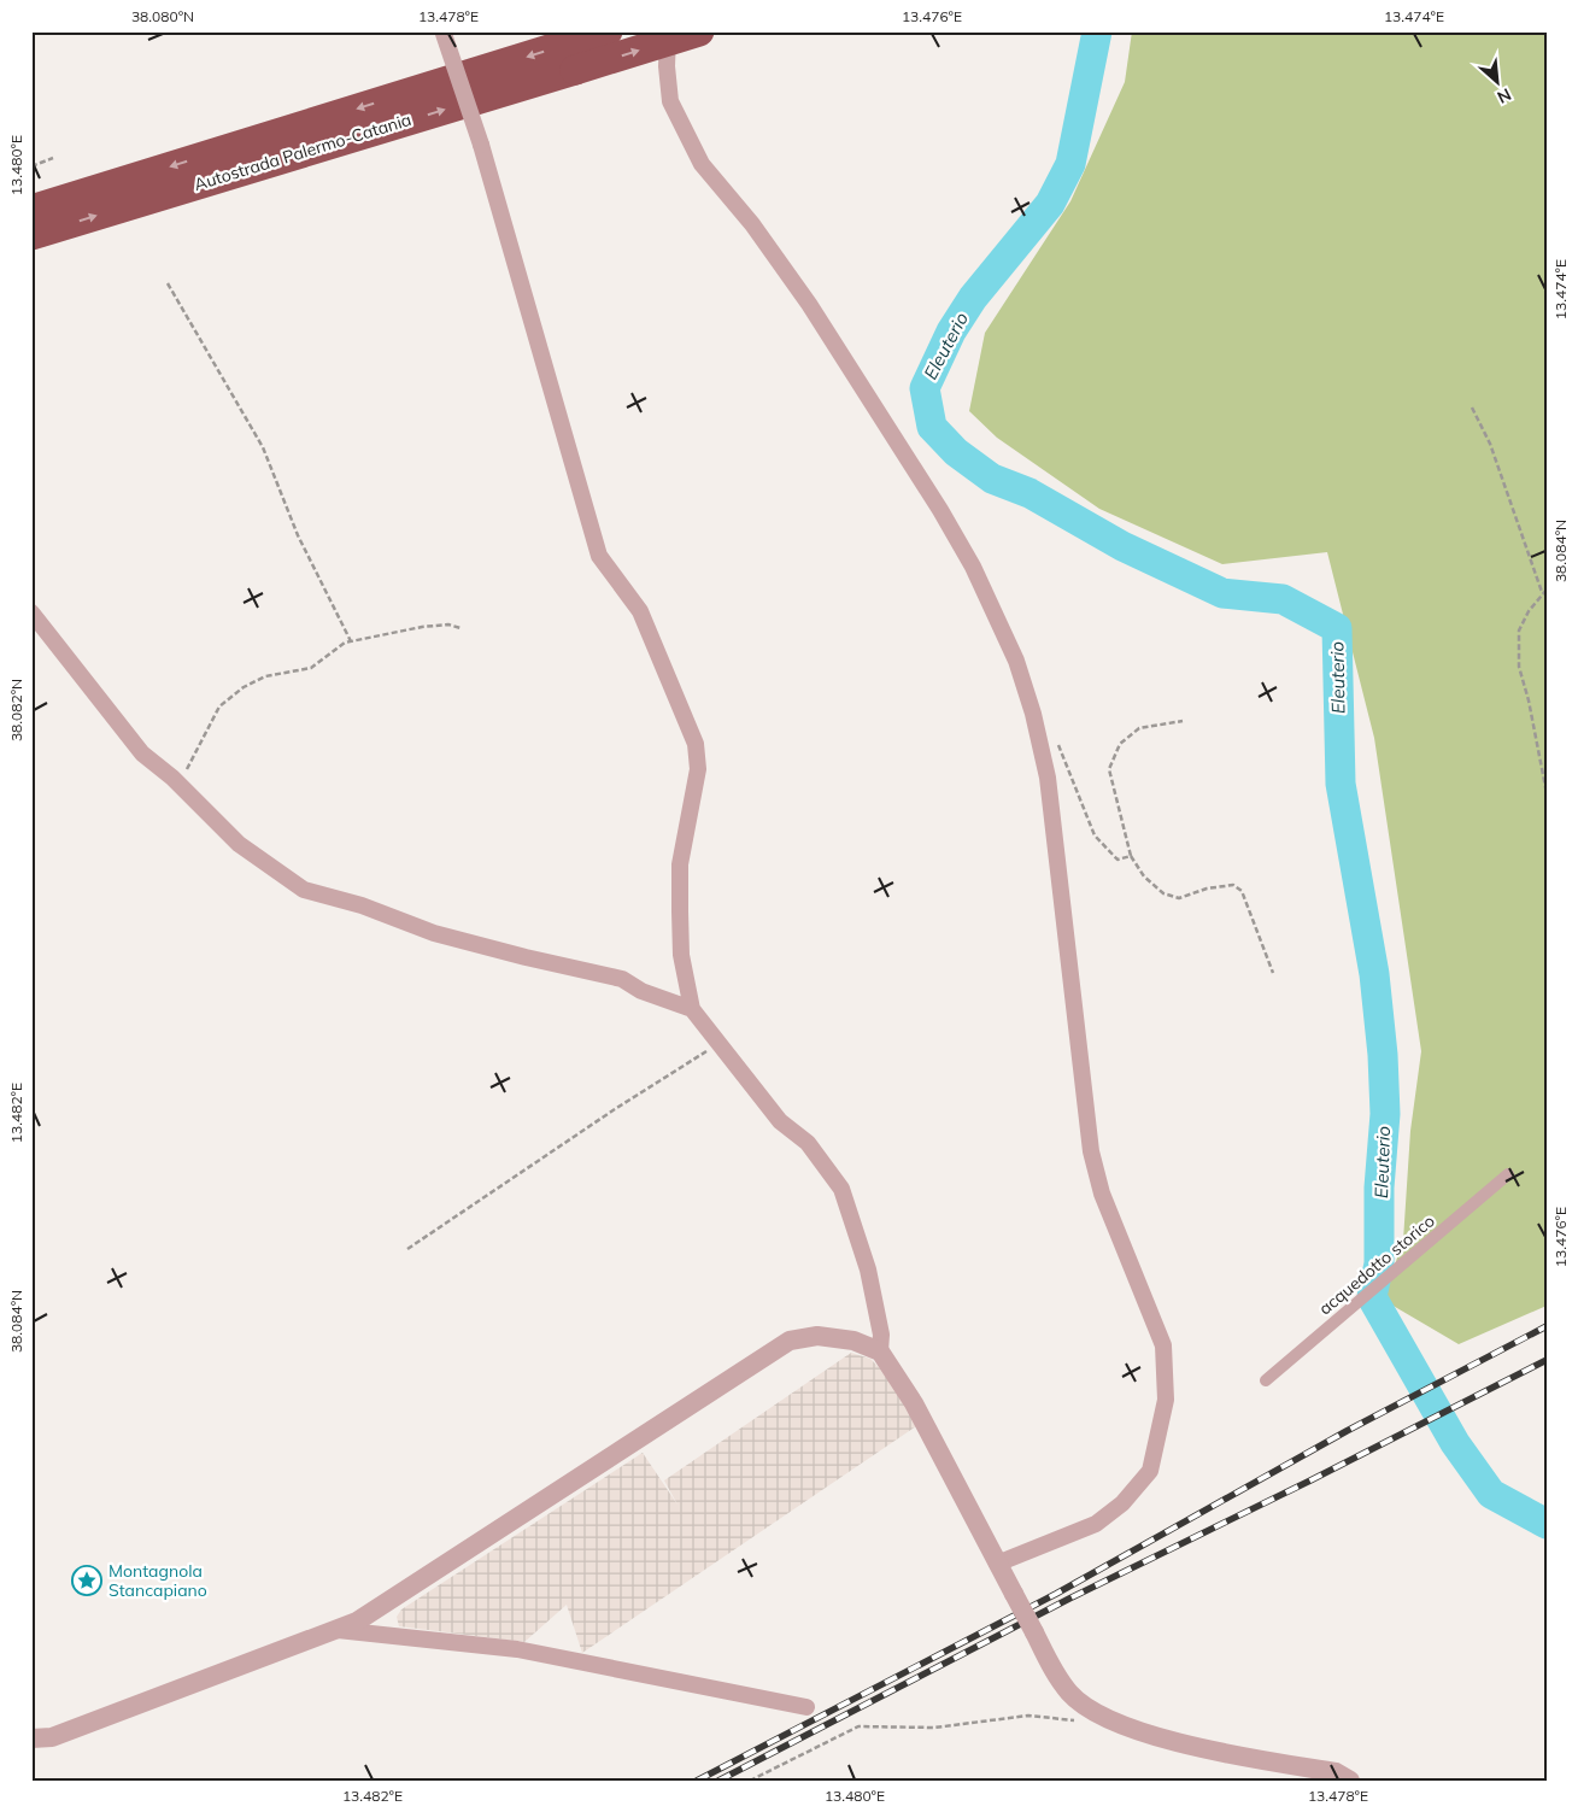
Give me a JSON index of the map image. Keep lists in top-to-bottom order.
{
  "streets": {
    "highway": ["Autostrada Palermo-Catania"],
    "street": ["acquedotto storico"]
  },
  "water": ["Eleuterio"],
  "places": {
    "place": ["Montagnola Stancapiano"]
  },
  "north": "bottom right",
  "coordinates": [
    "38.080°N",
    "13.478°E",
    "13.476°E",
    "13.474°E",
    "13.480°E",
    "38.084°N",
    "38.082°N",
    "13.482°E"
  ]
}
